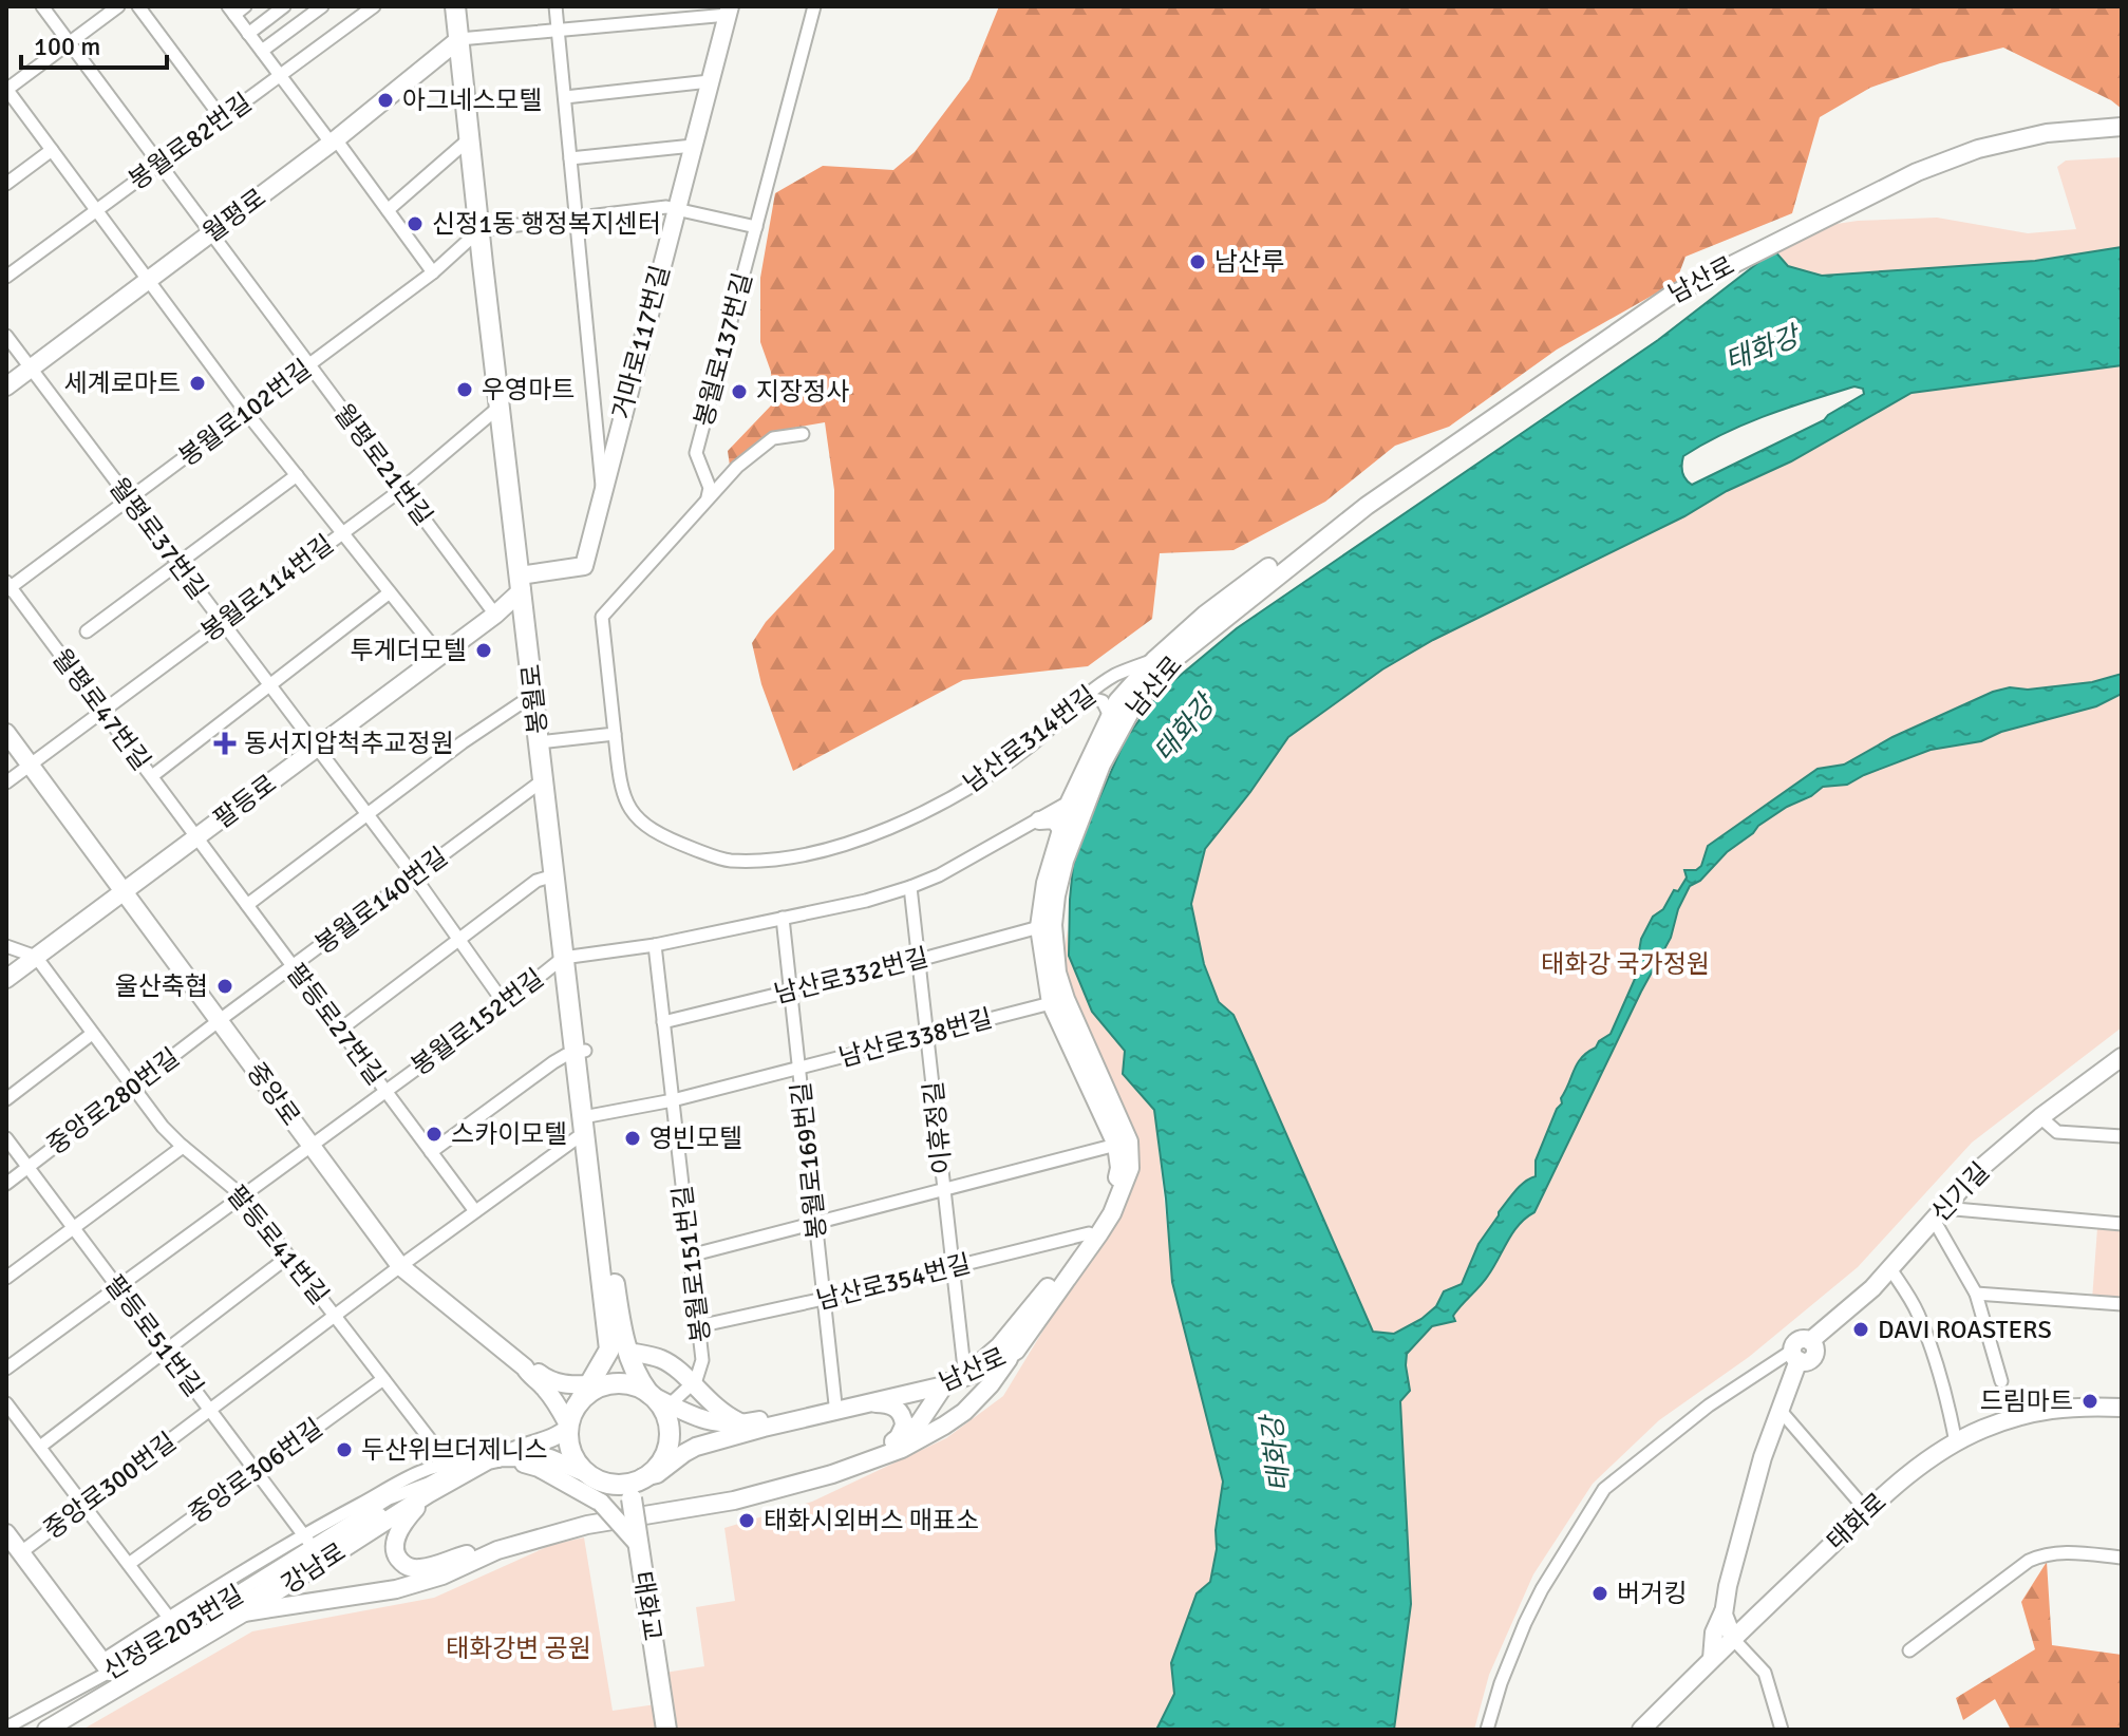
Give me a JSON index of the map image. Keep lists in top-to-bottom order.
{
  "streets": {
    "main road": [
      "월평로",
      "남산로",
      "거마로117번길",
      "봉월로",
      "팔등로",
      "중앙로",
      "신기길",
      "태화로",
      "강남로",
      "태화교"
    ],
    "street": [
      "봉월로82번길",
      "봉월로137번길",
      "봉월로102번길",
      "월평로21번길",
      "월평로37번길",
      "봉월로114번길",
      "월평로47번길",
      "남산로314번길",
      "봉월로140번길",
      "남산로332번길",
      "봉월로152번길",
      "팔등로27번길",
      "남산로338번길",
      "중앙로280번길",
      "이휴정길",
      "봉월로169번길",
      "팔등로41번길",
      "봉월로151번길",
      "남산로354번길",
      "팔등로51번길",
      "중앙로306번길",
      "중앙로300번길",
      "신정로203번길"
    ]
  },
  "crossings": [
    ["봉월로82번길", "월평로21번길"],
    ["월평로", "월평로21번길"],
    ["월평로", "월평로37번길"],
    ["월평로", "봉월로"],
    ["남산로", "남산로314번길"],
    ["남산로", "남산로332번길"],
    ["남산로", "남산로338번길"],
    ["남산로", "중앙로"],
    ["남산로", "이휴정길"],
    ["남산로", "봉월로169번길"],
    ["남산로", "남산로354번길"],
    ["남산로", "강남로"],
    ["남산로", "태화교"],
    ["거마로117번길", "봉월로"],
    ["거마로117번길", "팔등로"],
    ["봉월로102번길", "월평로21번길"],
    ["봉월로102번길", "월평로37번길"],
    ["봉월로102번길", "봉월로"],
    ["봉월로102번길", "월평로47번길"],
    ["월평로21번길", "봉월로114번길"],
    ["월평로21번길", "팔등로"],
    ["월평로37번길", "봉월로114번길"],
    ["월평로37번길", "팔등로"],
    ["월평로37번길", "봉월로140번길"],
    ["월평로37번길", "봉월로152번길"],
    ["봉월로114번길", "봉월로"],
    ["봉월로114번길", "월평로47번길"],
    ["봉월로114번길", "중앙로"],
    ["봉월로", "팔등로"],
    ["봉월로", "봉월로140번길"],
    ["봉월로", "봉월로152번길"],
    ["월평로47번길", "팔등로"],
    ["월평로47번길", "팔등로27번길"],
    ["팔등로", "팔등로27번길"],
    ["팔등로", "중앙로"],
    ["팔등로", "팔등로41번길"],
    ["봉월로140번길", "팔등로27번길"],
    ["봉월로140번길", "중앙로"],
    ["봉월로140번길", "중앙로280번길"],
    ["남산로332번길", "이휴정길"],
    ["남산로332번길", "봉월로169번길"],
    ["남산로332번길", "봉월로151번길"],
    ["봉월로152번길", "팔등로27번길"],
    ["봉월로152번길", "중앙로"],
    ["봉월로152번길", "팔등로41번길"],
    ["봉월로152번길", "팔등로51번길"],
    ["팔등로27번길", "중앙로300번길"],
    ["남산로338번길", "이휴정길"],
    ["남산로338번길", "봉월로169번길"],
    ["남산로338번길", "봉월로151번길"],
    ["남산로338번길", "중앙로300번길"],
    ["중앙로", "중앙로280번길"],
    ["중앙로", "중앙로300번길"],
    ["중앙로", "강남로"],
    ["중앙로", "태화교"],
    ["중앙로280번길", "팔등로41번길"],
    ["중앙로280번길", "팔등로51번길"],
    ["이휴정길", "남산로354번길"],
    ["봉월로169번길", "남산로354번길"],
    ["팔등로41번길", "중앙로306번길"],
    ["팔등로41번길", "중앙로300번길"],
    ["봉월로151번길", "남산로354번길"],
    ["팔등로51번길", "중앙로306번길"],
    ["팔등로51번길", "중앙로300번길"],
    ["팔등로51번길", "신정로203번길"],
    ["강남로", "태화교"],
    ["강남로", "신정로203번길"]
  ],
  "water": ["태화강"],
  "parks": ["태화강 국가정원", "태화강변 공원"],
  "places": {
    "other": [
      "아그네스모텔",
      "신정1동 행정복지센터",
      "남산루",
      "세계로마트",
      "우영마트",
      "지장정사",
      "투게더모텔",
      "울산축협",
      "스카이모텔",
      "영빈모텔",
      "DAVI ROASTERS",
      "드림마트",
      "두산위브더제니스",
      "태화시외버스 매표소",
      "버거킹"
    ],
    "health": ["동서지압척추교정원"]
  },
  "scale_bar": "100 m"
}
